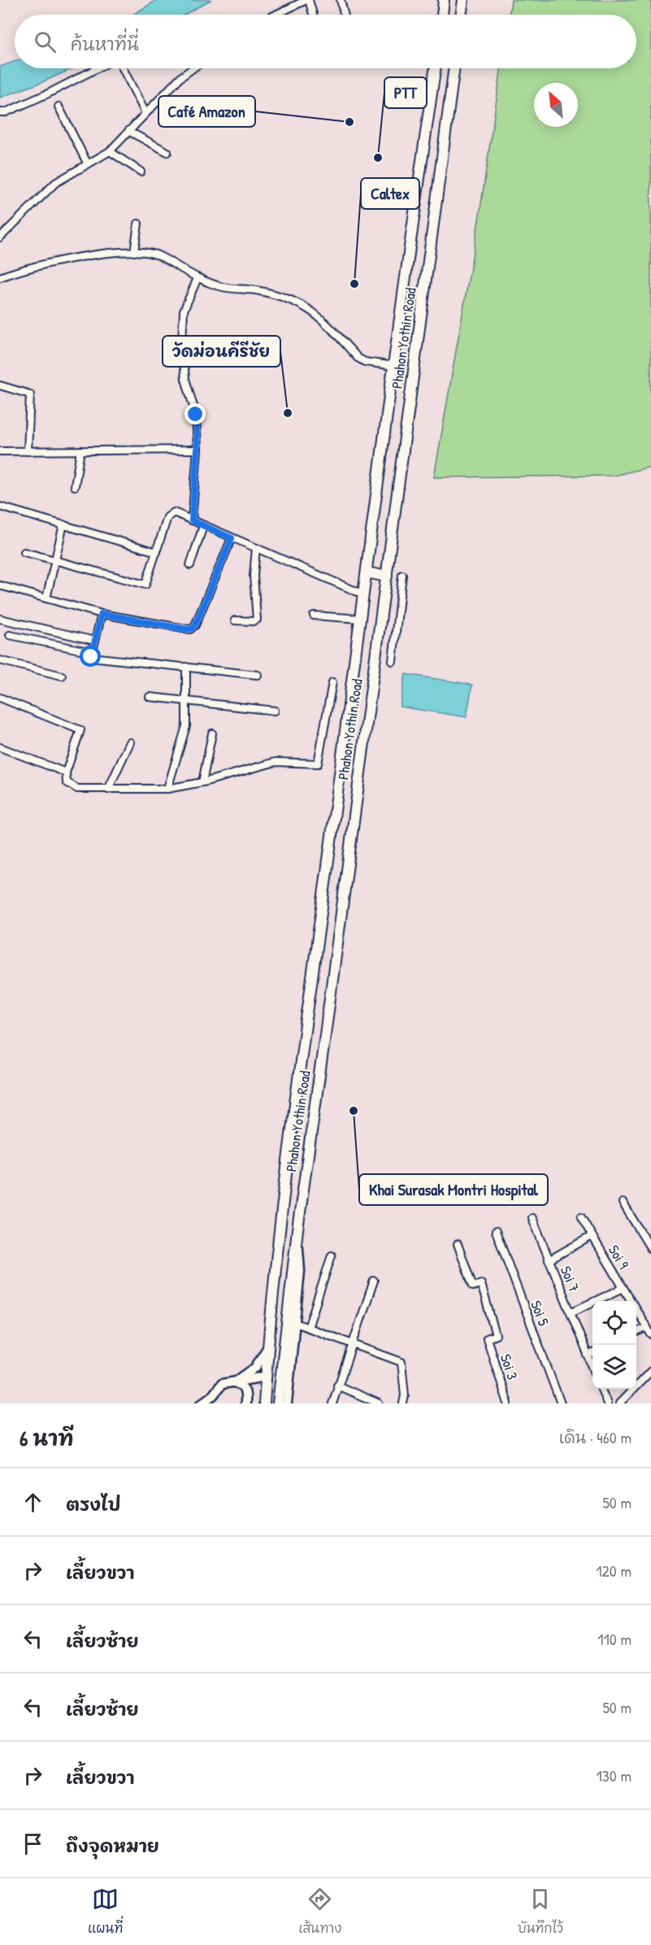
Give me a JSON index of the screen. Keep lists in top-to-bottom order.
{
  "streets": {
    "highway": ["Phahon Yothin Road"],
    "street": [
      "Soi 9",
      "Soi 7",
      "Soi 5",
      "Soi 3"
    ]
  },
  "places": [
    "Café Amazon",
    "PTT",
    "Caltex",
    "วัดม่อนคีรีชัย",
    "Khai Surasak Montri Hospital"
  ],
  "north": "top left",
  "page": {
    "search": "ค้นหาที่นี่",
    "heading": ["6 นาที", "เดิน · 460 m"],
    "list": [
      ["ตรงไป", "50 m"],
      ["เลี้ยวขวา", "120 m"],
      ["เลี้ยวซ้าย", "110 m"],
      ["เลี้ยวซ้าย", "50 m"],
      ["เลี้ยวขวา", "130 m"],
      "ถึงจุดหมาย"
    ],
    "nav": ["แผนที่", "เส้นทาง", "บันทึกไว้"]
  }
}
